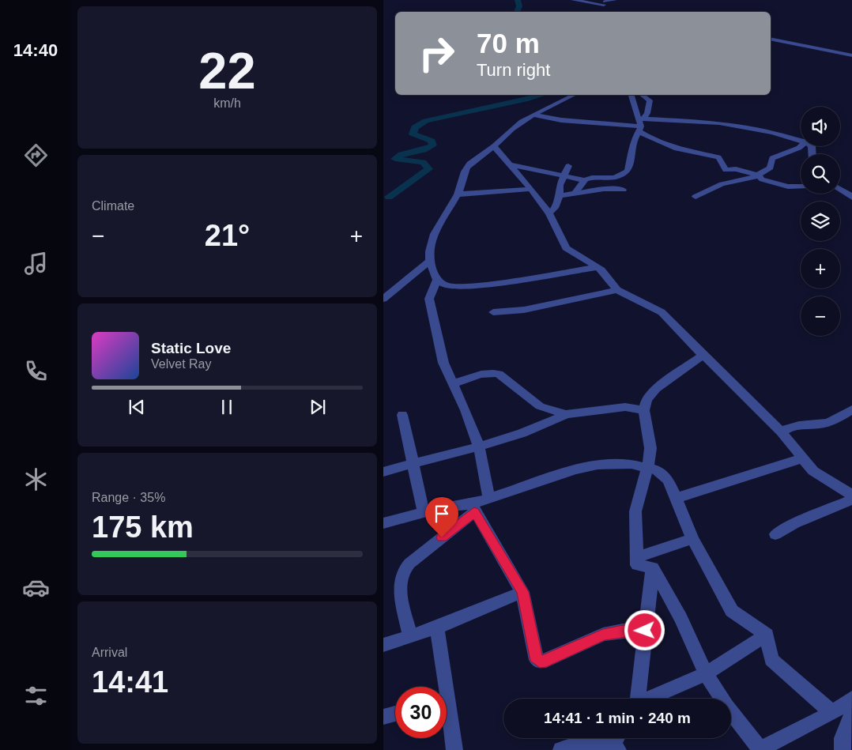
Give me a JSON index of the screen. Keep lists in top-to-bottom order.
{
  "page": {
    "tabs": "14:40",
    "tile": [
      ["22", "km/h"],
      "Climate",
      ["Range · 35%", "175 km"],
      ["Arrival", "14:41"]
    ],
    "turn": ["70 m", "Turn right"],
    "map_buttons": ["+", "−"],
    "heat": ["−", "21°", "+"],
    "song": ["Static Love", "Velvet Ray"],
    "limit": "30",
    "trip": "14:41 · 1 min · 240 m"
  }
}
